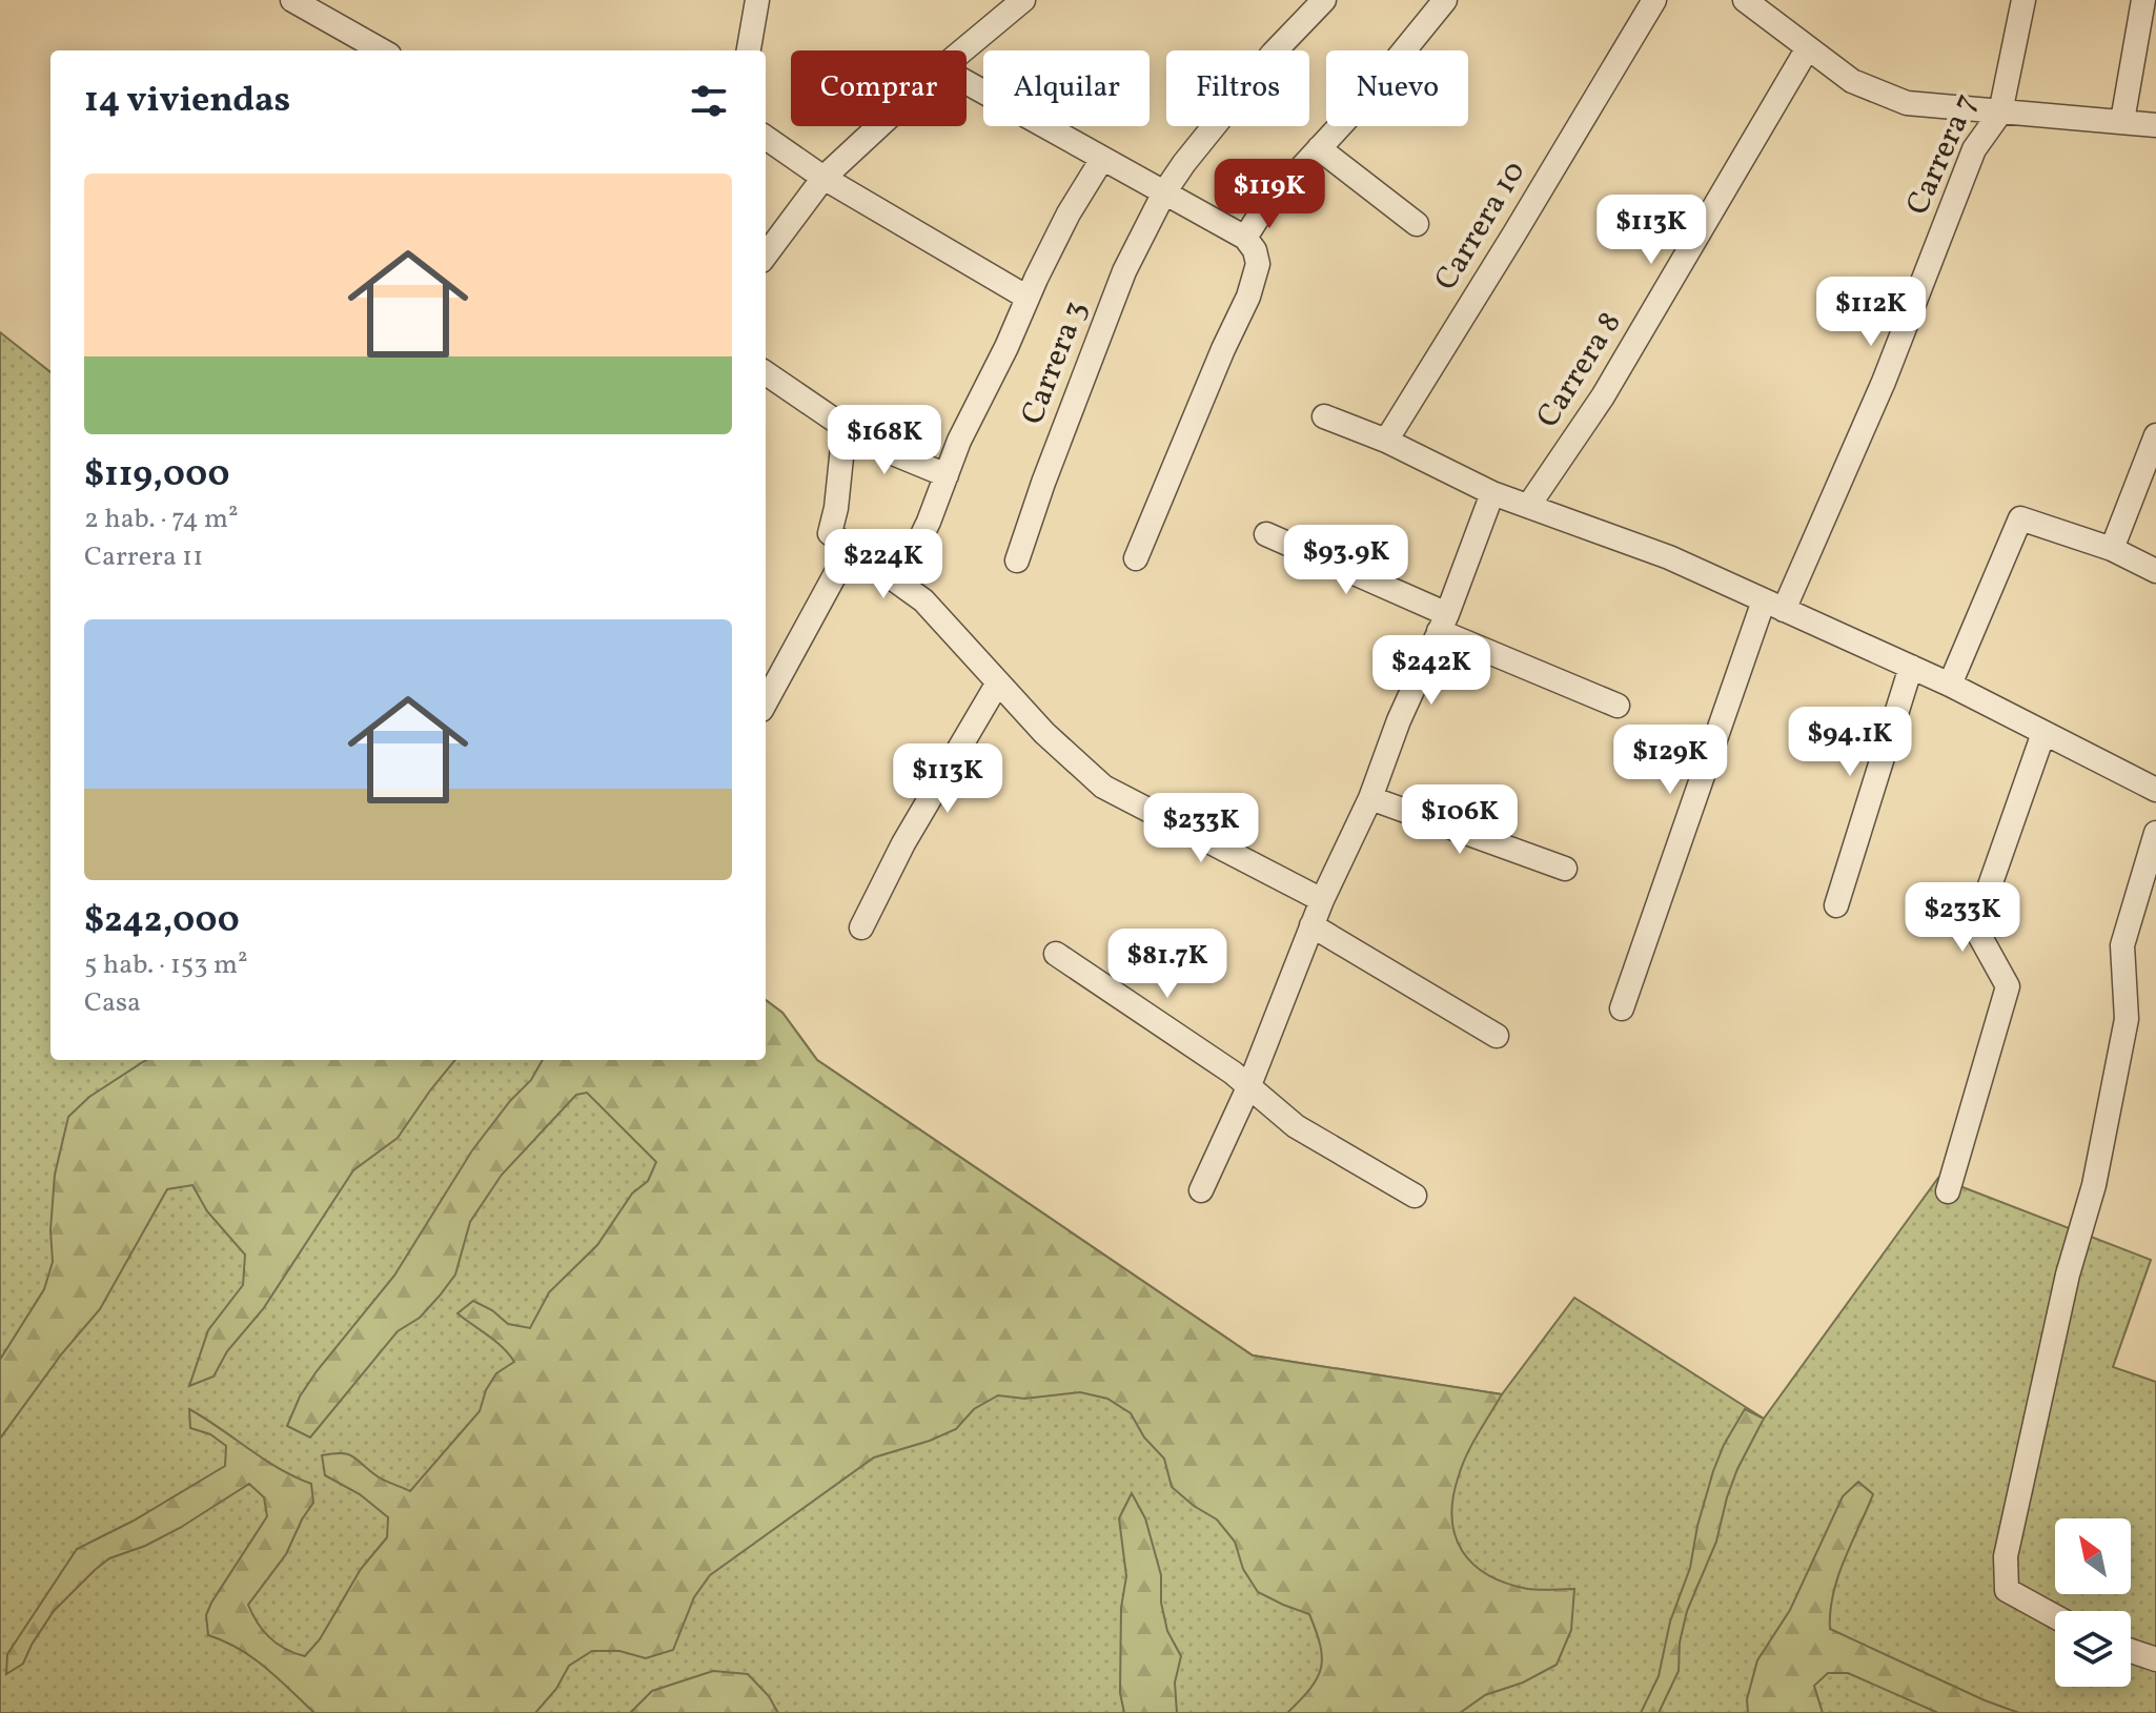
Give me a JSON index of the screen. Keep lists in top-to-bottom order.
{
  "streets": {
    "street": [
      "Carrera 7",
      "Carrera 10",
      "Carrera 3",
      "Carrera 8"
    ]
  },
  "north": "top left",
  "page": {
    "chip": [
      "Comprar",
      "Alquilar",
      "Filtros",
      "Nuevo"
    ],
    "heading": "14 viviendas",
    "list": [
      {
        "name": "$119,000",
        "note": "2 hab. · 74 m² · Carrera 11"
      },
      {
        "name": "$242,000",
        "note": "5 hab. · 153 m² · Casa"
      }
    ],
    "price": [
      "$119K",
      "$113K",
      "$112K",
      "$168K",
      "$93.9K",
      "$224K",
      "$242K",
      "$94.1K",
      "$129K",
      "$113K",
      "$106K",
      "$233K",
      "$233K",
      "$81.7K"
    ]
  }
}
